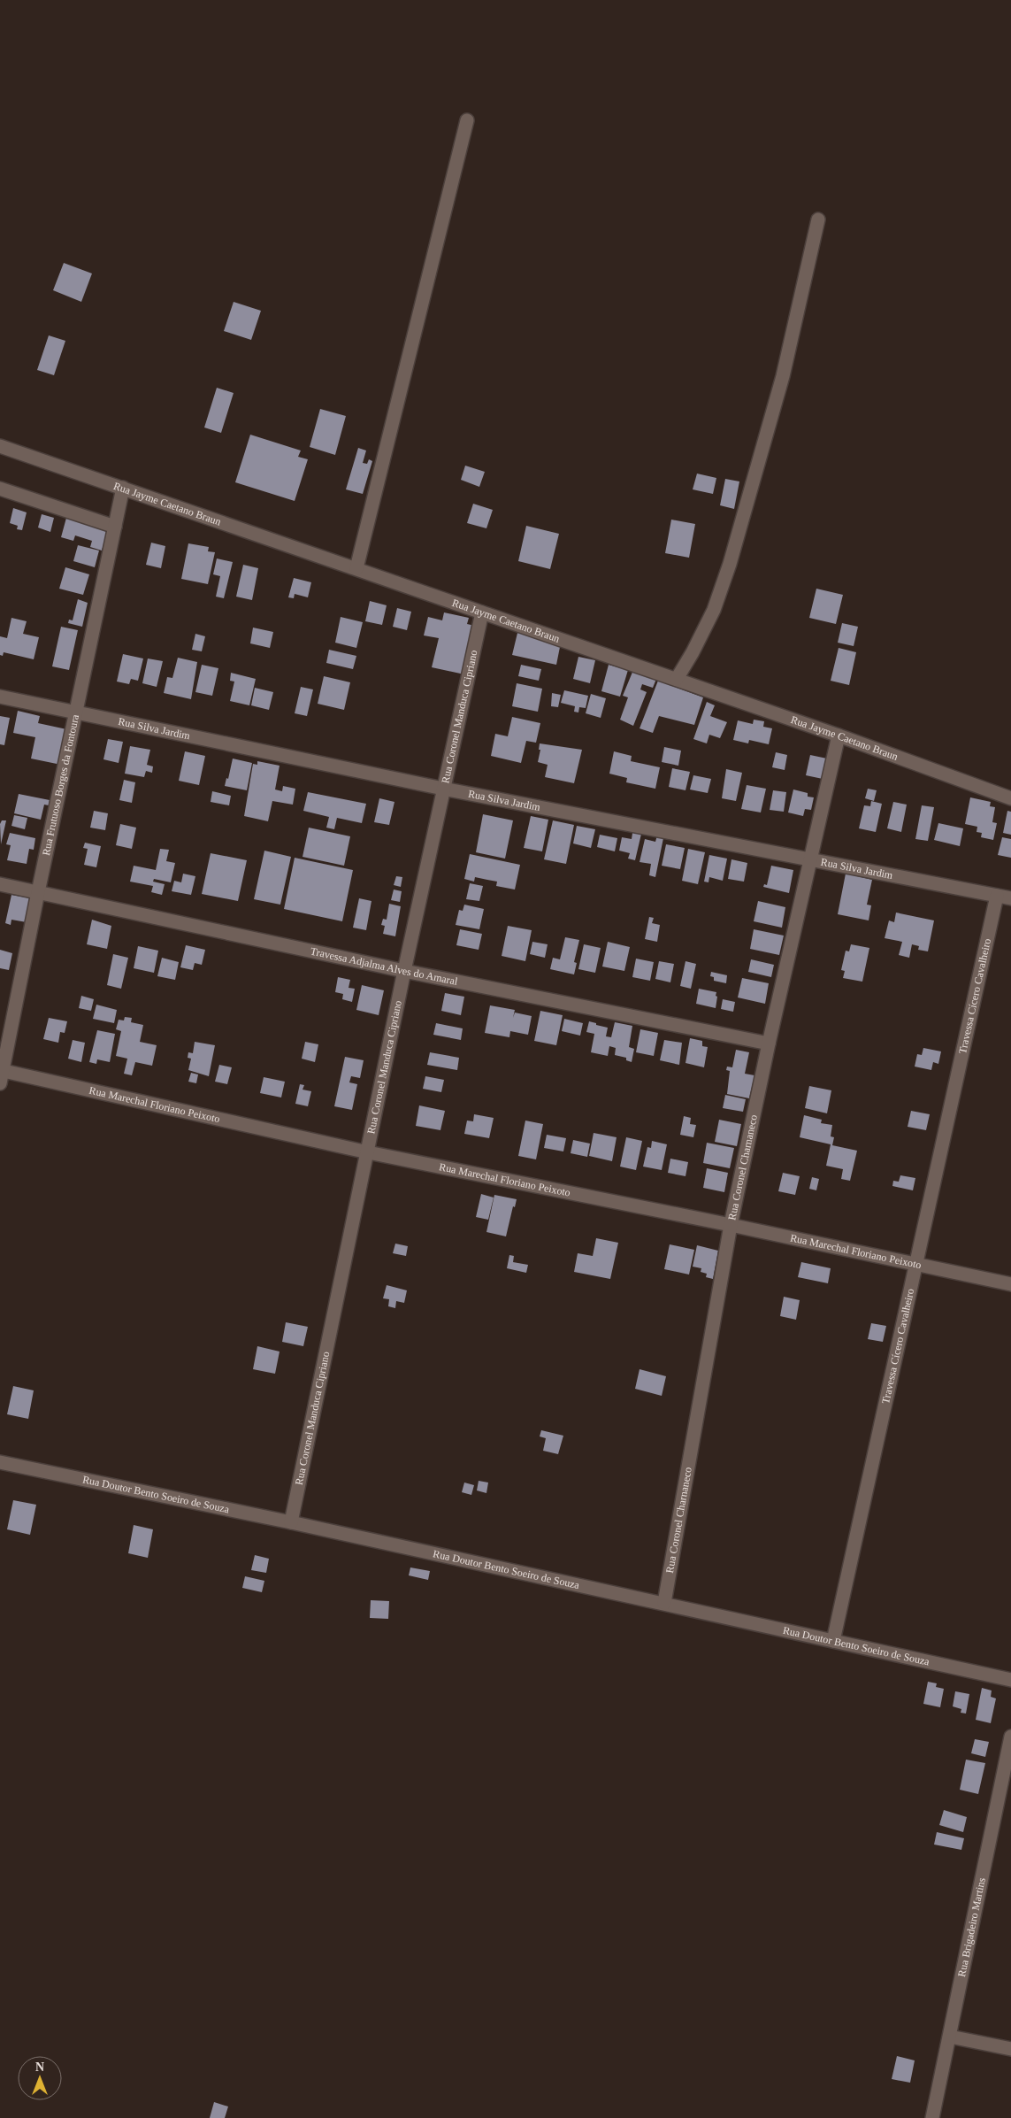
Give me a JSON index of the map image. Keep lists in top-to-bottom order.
{
  "streets": {
    "street": [
      "Rua Jayme Caetano Braun",
      "Rua Coronel Manduca Cipriano",
      "Rua Silva Jardim",
      "Rua Frutuoso Borges da Fontoura",
      "Travessa Adjalma Alves do Amaral",
      "Travessa Cícero Cavalheiro",
      "Rua Marechal Floriano Peixoto",
      "Rua Coronel Charnaneco",
      "Rua Doutor Bento Soeiro de Souza",
      "Rua Brigadeiro Martins"
    ]
  },
  "crossings": [
    ["Rua Jayme Caetano Braun", "Rua Coronel Manduca Cipriano"],
    ["Rua Jayme Caetano Braun", "Rua Frutuoso Borges da Fontoura"],
    ["Rua Jayme Caetano Braun", "Rua Coronel Charnaneco"],
    ["Rua Coronel Manduca Cipriano", "Rua Silva Jardim"],
    ["Rua Coronel Manduca Cipriano", "Travessa Adjalma Alves do Amaral"],
    ["Rua Coronel Manduca Cipriano", "Rua Marechal Floriano Peixoto"],
    ["Rua Coronel Manduca Cipriano", "Rua Doutor Bento Soeiro de Souza"],
    ["Rua Silva Jardim", "Rua Frutuoso Borges da Fontoura"],
    ["Rua Silva Jardim", "Travessa Cícero Cavalheiro"],
    ["Rua Silva Jardim", "Rua Coronel Charnaneco"],
    ["Rua Frutuoso Borges da Fontoura", "Travessa Adjalma Alves do Amaral"],
    ["Rua Frutuoso Borges da Fontoura", "Rua Marechal Floriano Peixoto"],
    ["Travessa Adjalma Alves do Amaral", "Rua Coronel Charnaneco"],
    ["Travessa Cícero Cavalheiro", "Rua Marechal Floriano Peixoto"],
    ["Travessa Cícero Cavalheiro", "Rua Doutor Bento Soeiro de Souza"],
    ["Rua Marechal Floriano Peixoto", "Rua Coronel Charnaneco"],
    ["Rua Coronel Charnaneco", "Rua Doutor Bento Soeiro de Souza"]
  ],
  "north": "top"
}
